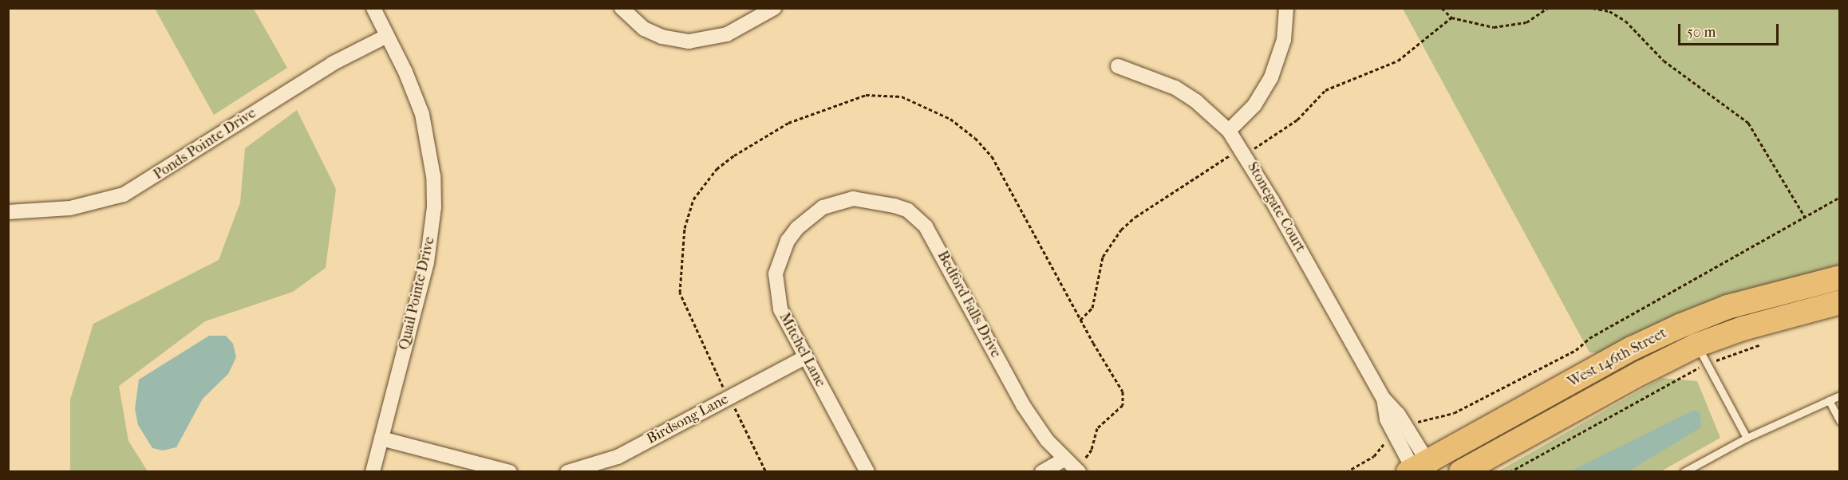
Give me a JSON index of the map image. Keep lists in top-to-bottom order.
{
  "streets": {
    "main road": ["West 146th Street"],
    "street": [
      "Ponds Pointe Drive",
      "Stonegate Court",
      "Quail Pointe Drive",
      "Bedford Falls Drive",
      "Mitchel Lane",
      "Birdsong Lane"
    ]
  },
  "crossings": [
    ["Ponds Pointe Drive", "Quail Pointe Drive"],
    ["Stonegate Court", "West 146th Street"],
    ["Bedford Falls Drive", "Mitchel Lane"],
    ["Mitchel Lane", "Birdsong Lane"]
  ],
  "scale_bar": "50 m"
}
